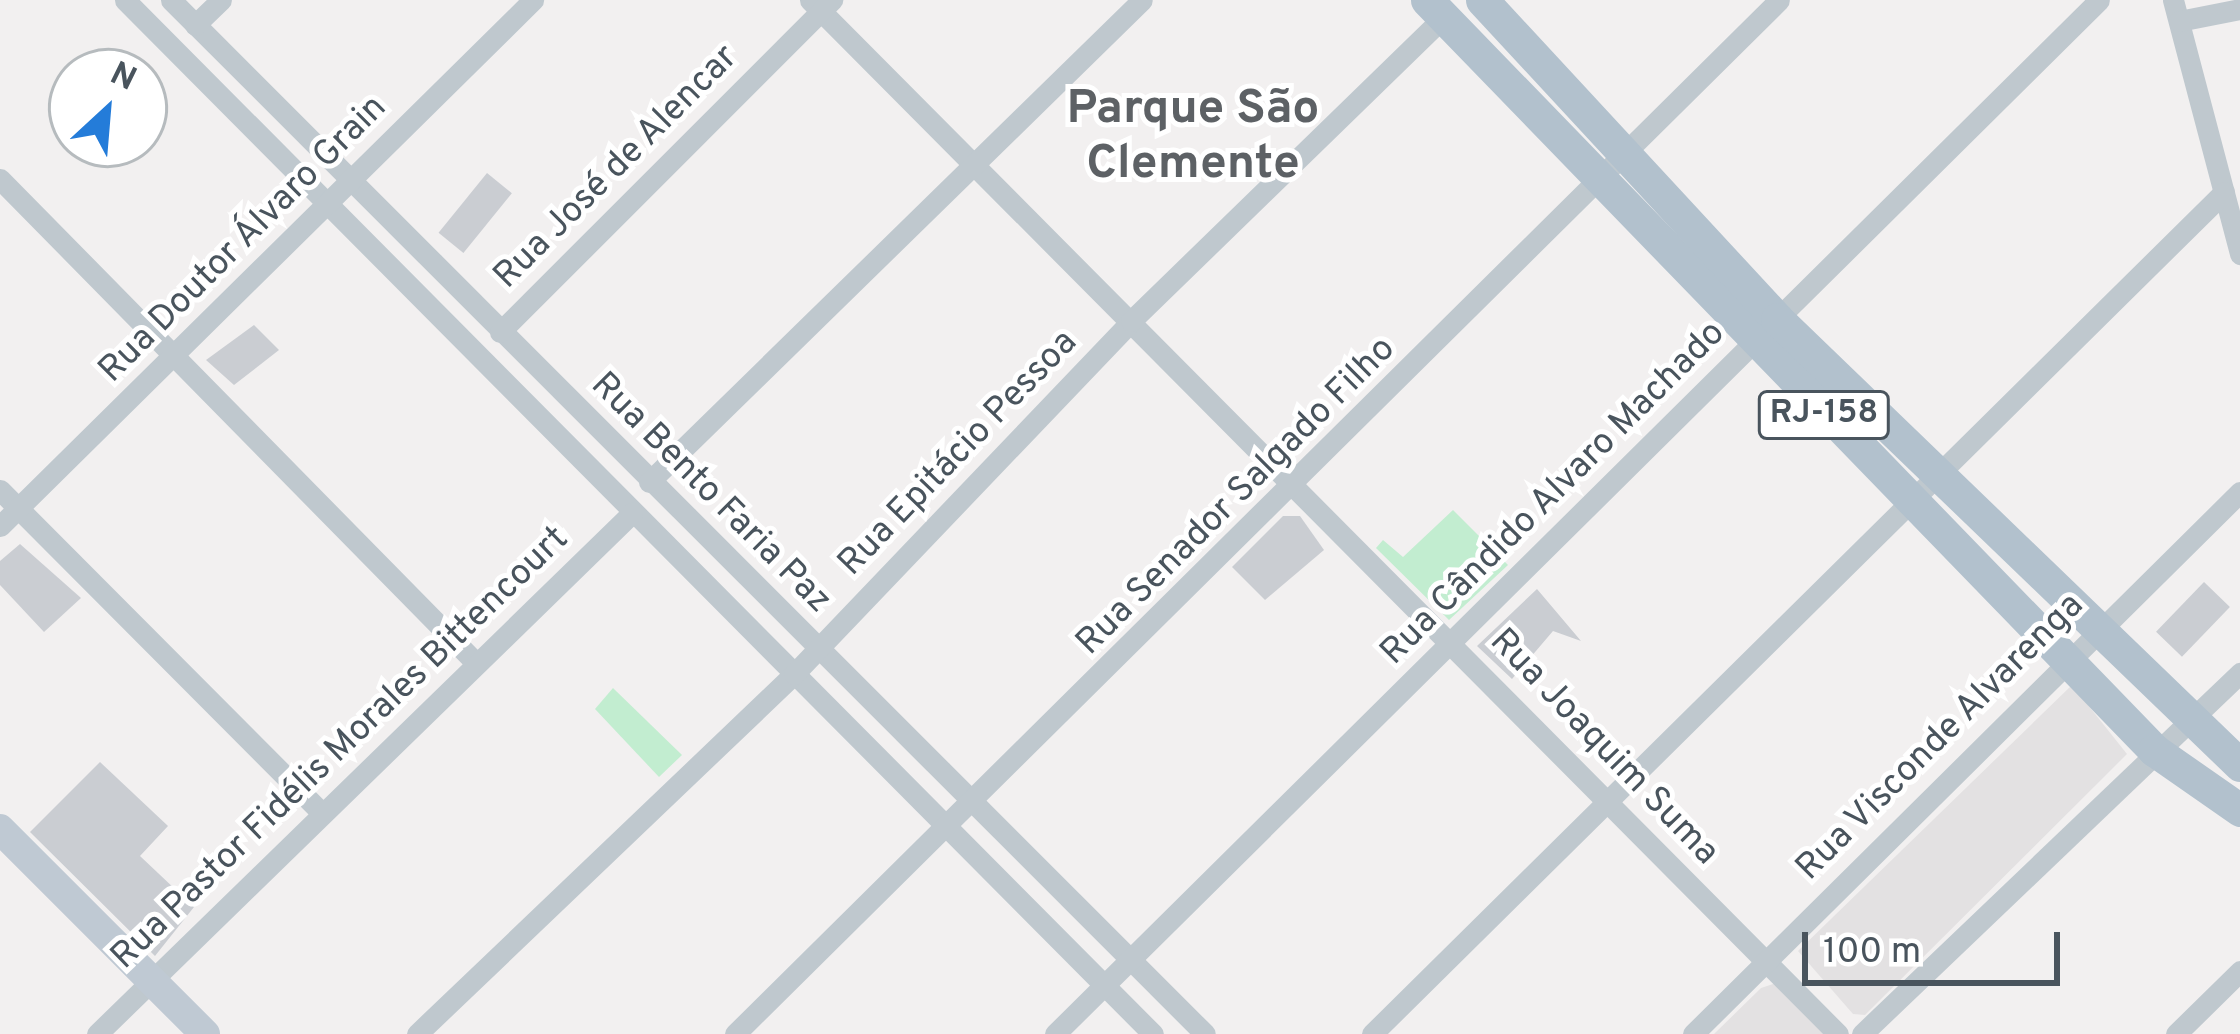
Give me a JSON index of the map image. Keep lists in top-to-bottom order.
{
  "streets": {
    "main road": ["RJ-158"],
    "street": [
      "Rua José de Alencar",
      "Rua Doutor Álvaro Grain",
      "Rua Epitácio Pessoa",
      "Rua Bento Faria Paz",
      "Rua Cândido Alvaro Machado",
      "Rua Senador Salgado Filho",
      "Rua Visconde Alvarenga",
      "Rua Joaquim Suma",
      "Rua Pastor Fidélis Morales Bittencourt"
    ]
  },
  "crossings": [
    ["Rua José de Alencar", "Rua Bento Faria Paz"],
    ["Rua José de Alencar", "Rua Joaquim Suma"],
    ["Rua Doutor Álvaro Grain", "Rua Bento Faria Paz"],
    ["RJ-158", "Rua Epitácio Pessoa"],
    ["RJ-158", "Rua Cândido Alvaro Machado"],
    ["RJ-158", "Rua Senador Salgado Filho"],
    ["RJ-158", "Rua Visconde Alvarenga"],
    ["Rua Epitácio Pessoa", "Rua Bento Faria Paz"],
    ["Rua Epitácio Pessoa", "Rua Joaquim Suma"],
    ["Rua Bento Faria Paz", "Rua Cândido Alvaro Machado"],
    ["Rua Bento Faria Paz", "Rua Senador Salgado Filho"],
    ["Rua Bento Faria Paz", "Rua Pastor Fidélis Morales Bittencourt"],
    ["Rua Cândido Alvaro Machado", "Rua Joaquim Suma"],
    ["Rua Senador Salgado Filho", "Rua Joaquim Suma"],
    ["Rua Visconde Alvarenga", "Rua Joaquim Suma"]
  ],
  "districts": ["Parque São Clemente"],
  "scale_bar": "100 m",
  "north": "top right"
}
